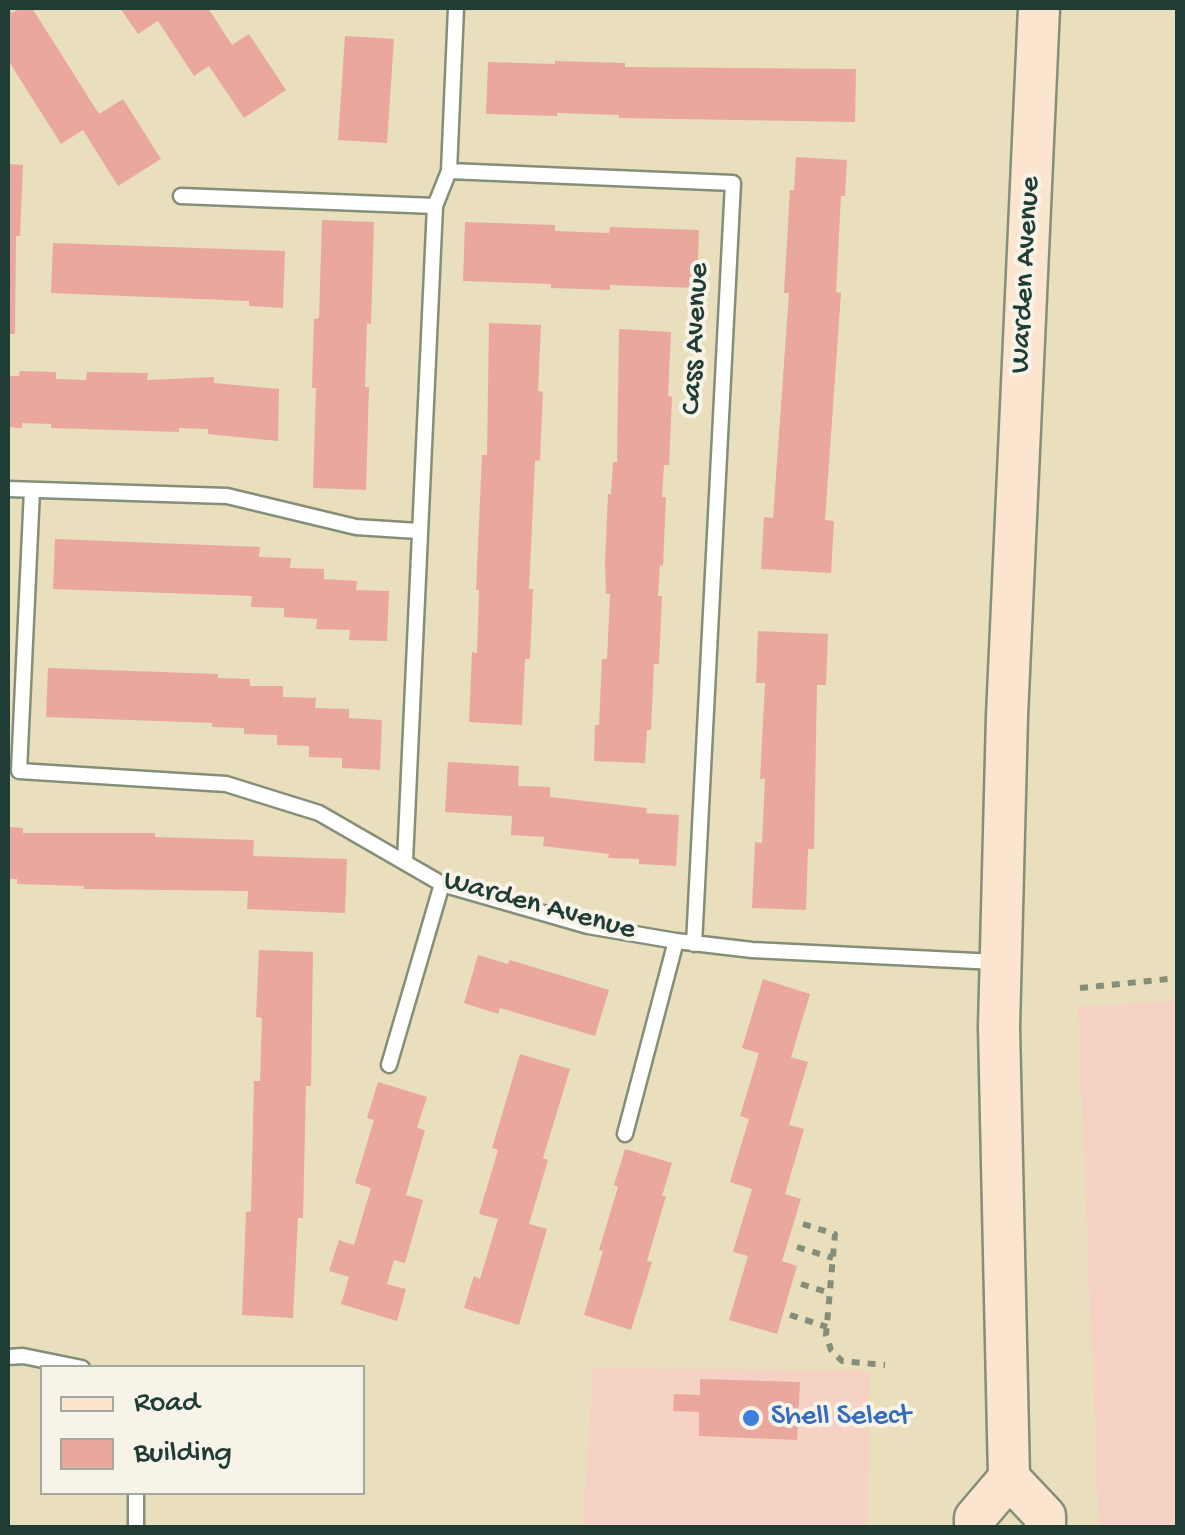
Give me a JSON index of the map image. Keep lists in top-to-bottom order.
{
  "streets": {
    "main road": ["Warden Avenue"],
    "lane": ["Cass Avenue"]
  },
  "crossings": [
    ["Warden Avenue", "Cass Avenue"]
  ],
  "places": ["Shell Select"],
  "legend": ["Road", "Building"]
}
